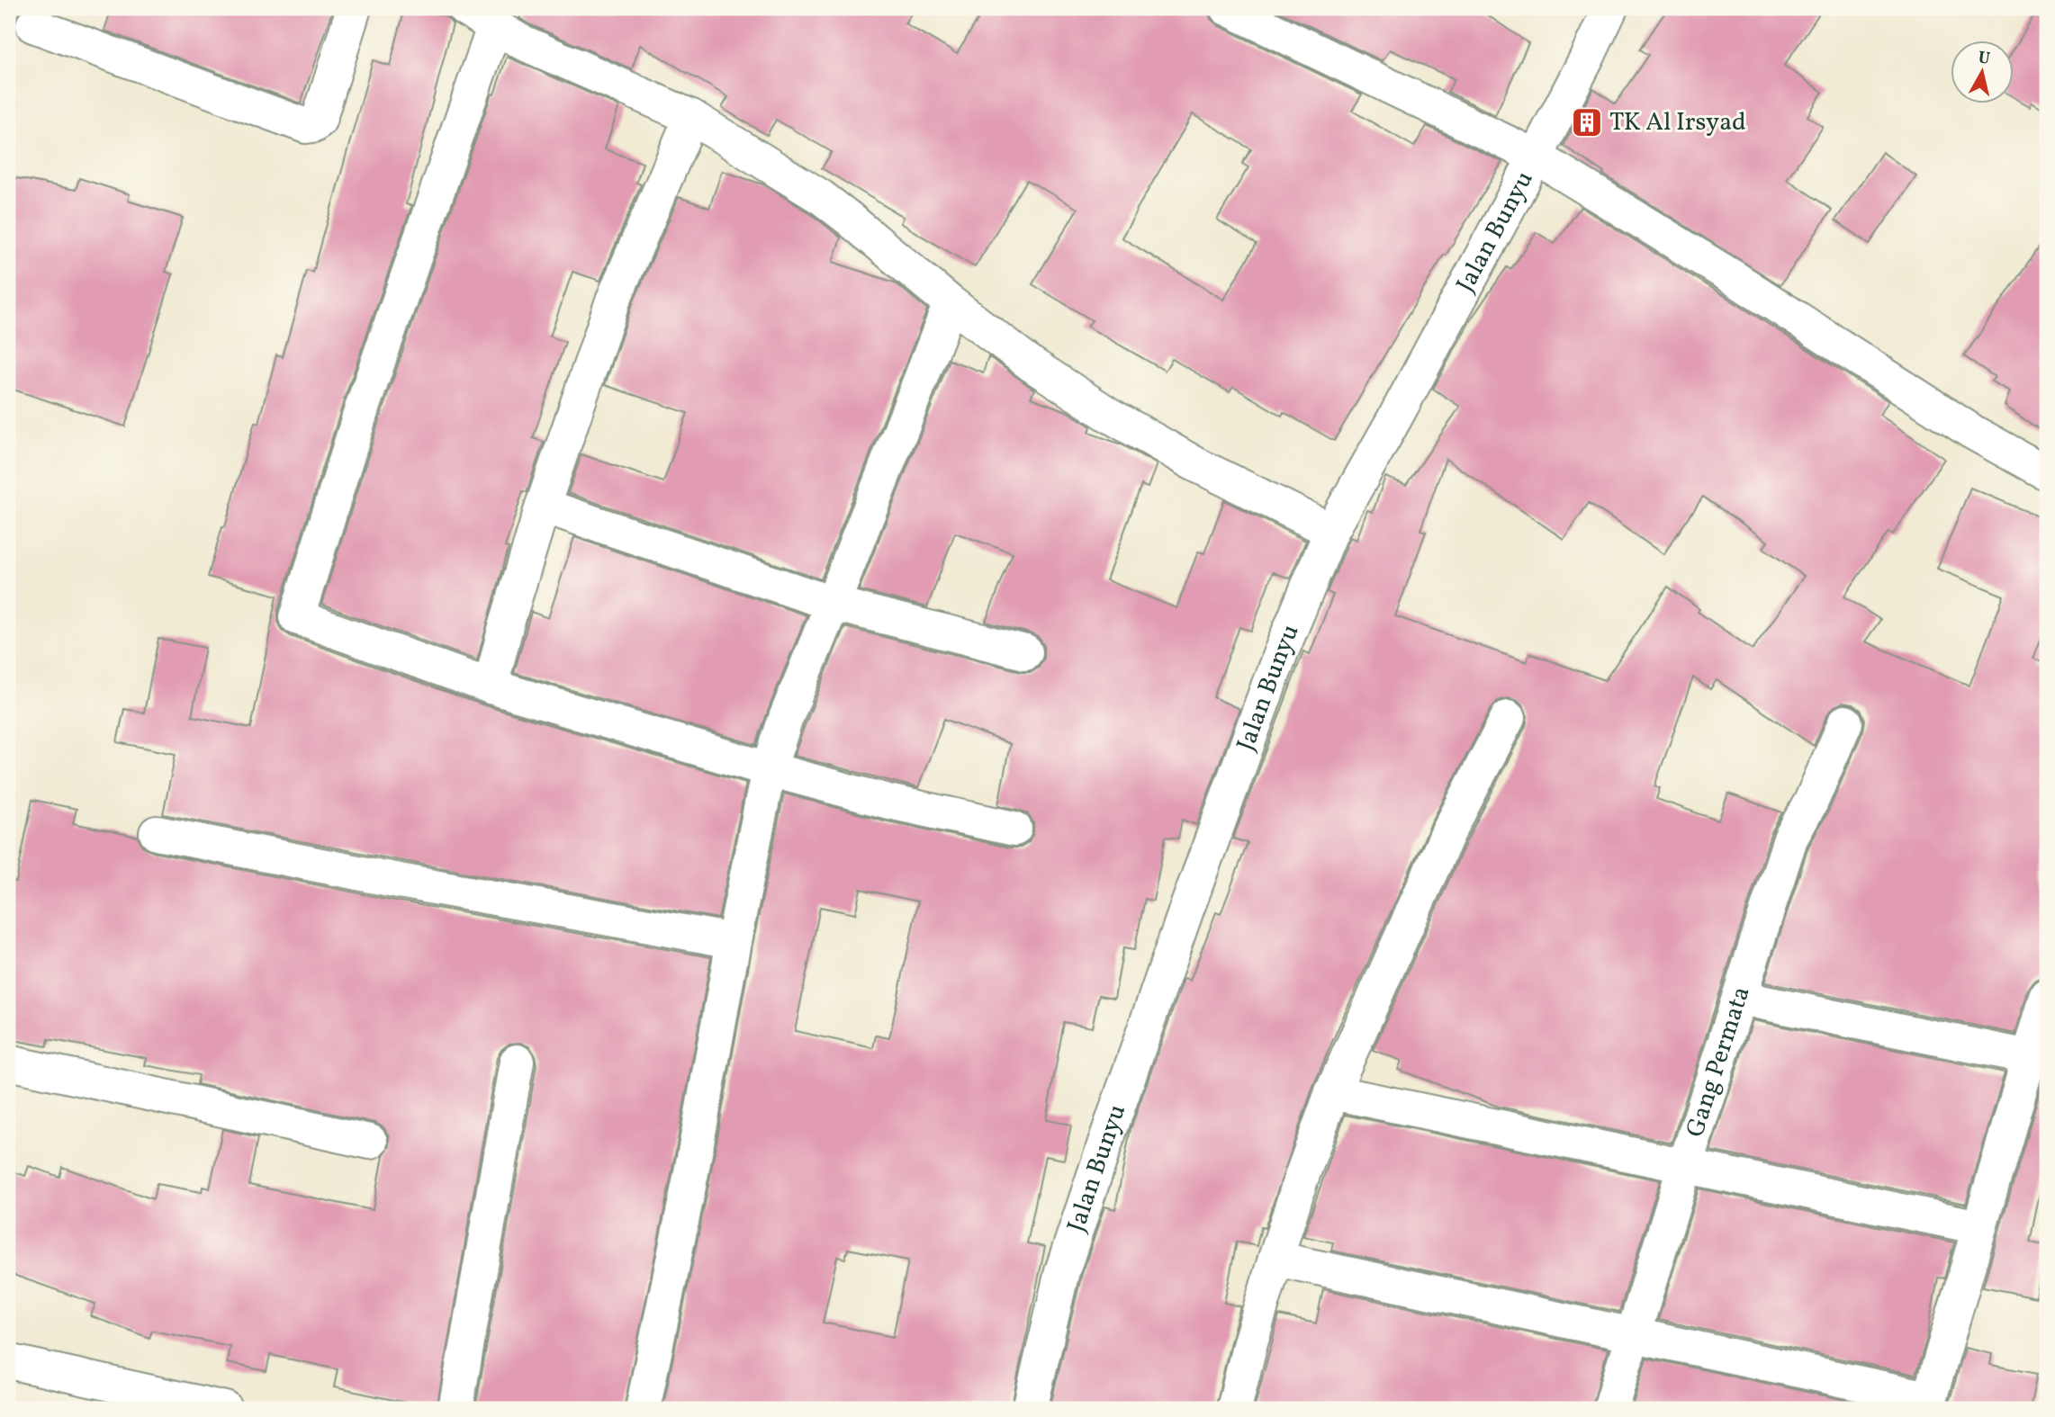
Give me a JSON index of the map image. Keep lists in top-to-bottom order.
{
  "streets": {
    "street": ["Jalan Bunyu", "Gang Permata"]
  },
  "places": {
    "building": ["TK Al Irsyad"]
  },
  "north": "top"
}
